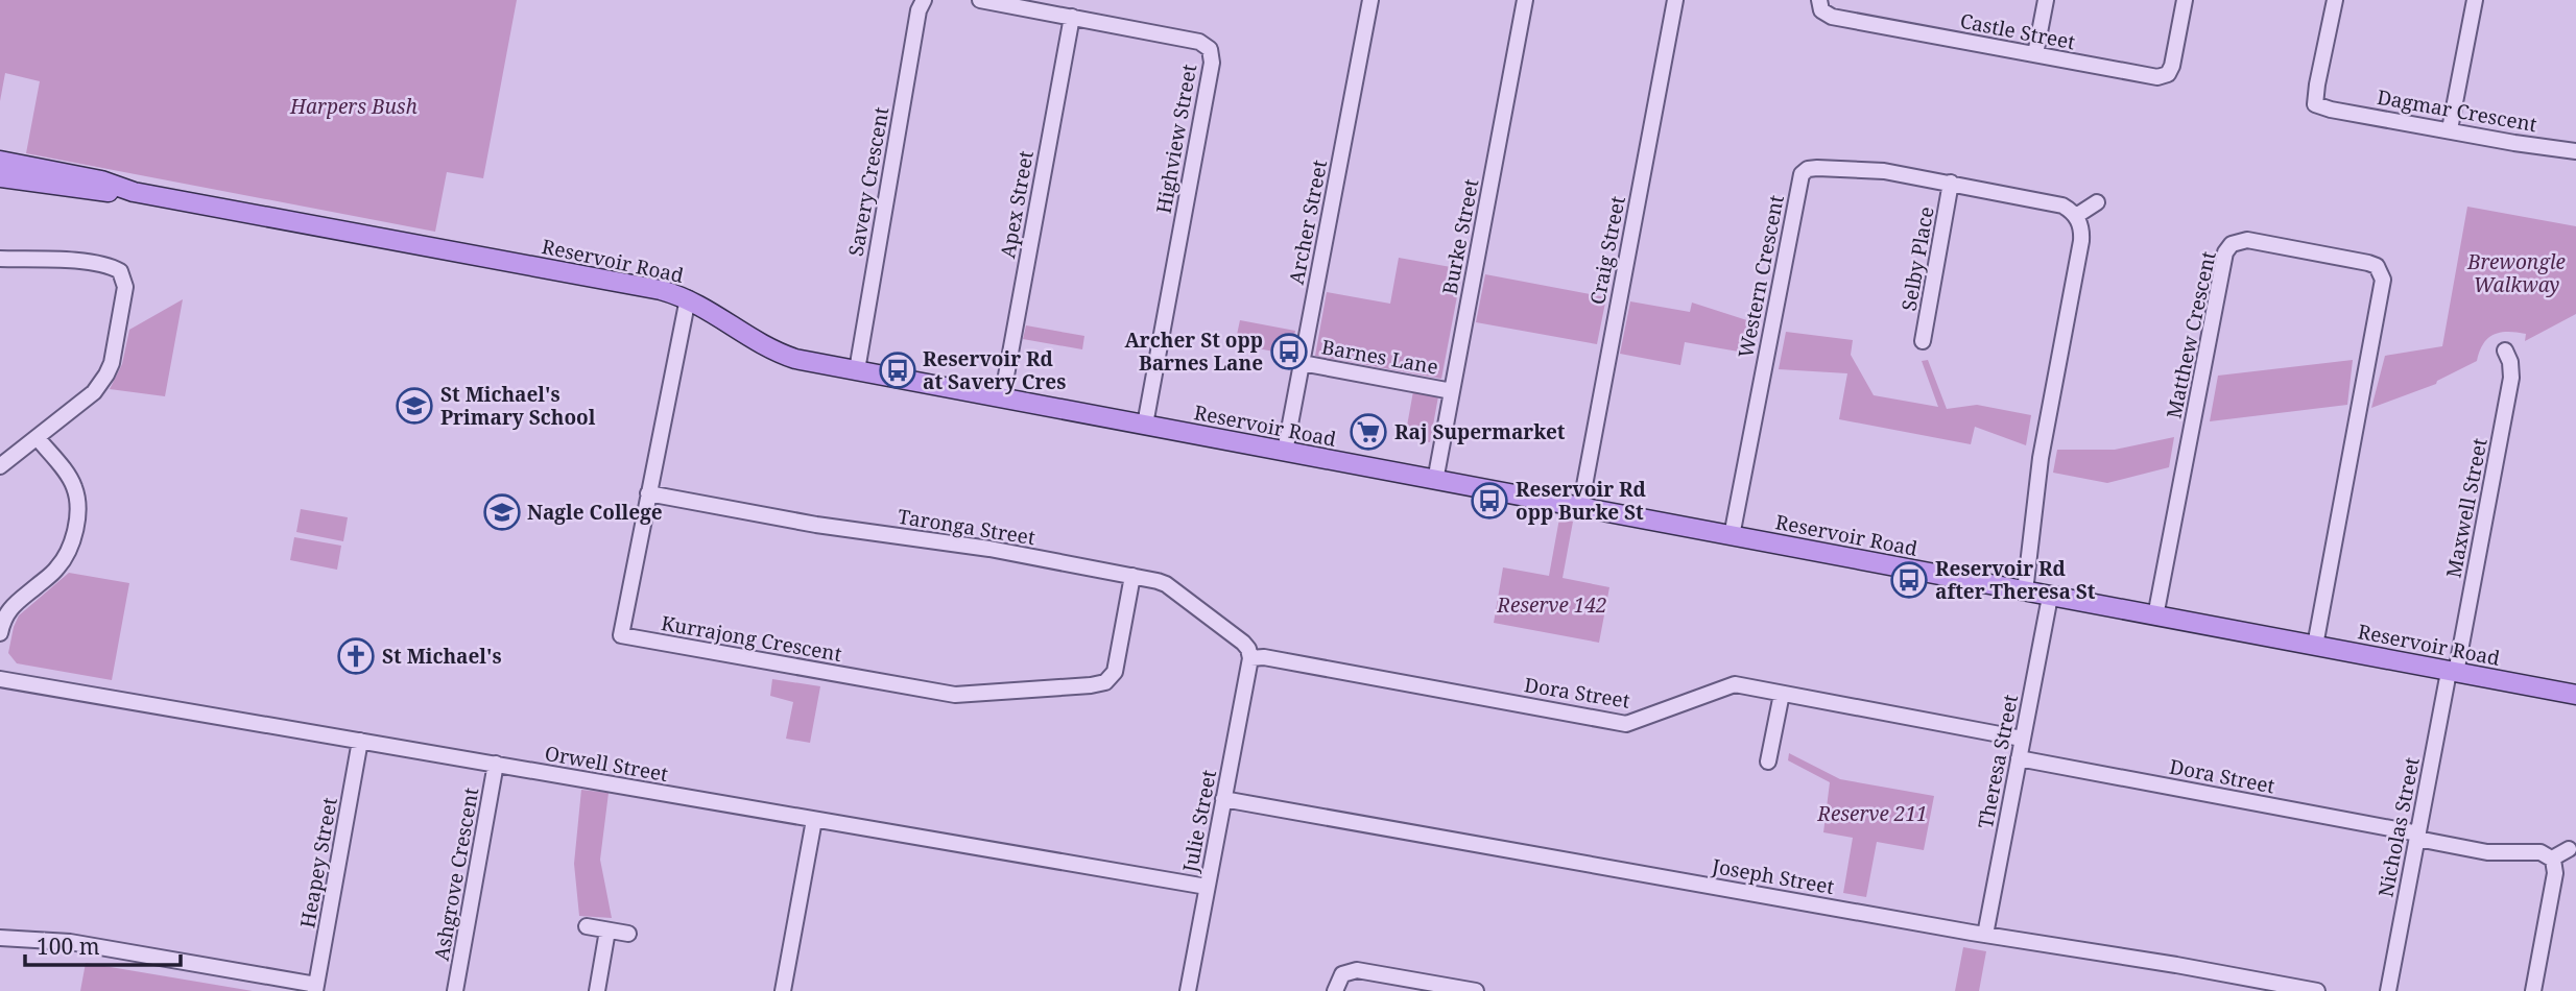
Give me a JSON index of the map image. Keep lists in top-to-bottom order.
{
  "streets": {
    "main road": ["Reservoir Road"],
    "street": [
      "Castle Street",
      "Dagmar Crescent",
      "Highview Street",
      "Savery Crescent",
      "Apex Street",
      "Archer Street",
      "Burke Street",
      "Craig Street",
      "Selby Place",
      "Western Crescent",
      "Matthew Crescent",
      "Barnes Lane",
      "Maxwell Street",
      "Taronga Street",
      "Kurrajong Crescent",
      "Dora Street",
      "Theresa Street",
      "Orwell Street",
      "Julie Street",
      "Nicholas Street",
      "Heapey Street",
      "Ashgrove Crescent",
      "Joseph Street"
    ]
  },
  "crossings": [
    ["Highview Street", "Apex Street"],
    ["Highview Street", "Reservoir Road"],
    ["Savery Crescent", "Reservoir Road"],
    ["Apex Street", "Reservoir Road"],
    ["Archer Street", "Reservoir Road"],
    ["Archer Street", "Barnes Lane"],
    ["Burke Street", "Reservoir Road"],
    ["Burke Street", "Barnes Lane"],
    ["Craig Street", "Reservoir Road"],
    ["Selby Place", "Western Crescent"],
    ["Reservoir Road", "Western Crescent"],
    ["Reservoir Road", "Matthew Crescent"],
    ["Reservoir Road", "Maxwell Street"],
    ["Reservoir Road", "Kurrajong Crescent"],
    ["Reservoir Road", "Theresa Street"],
    ["Reservoir Road", "Nicholas Street"],
    ["Maxwell Street", "Nicholas Street"],
    ["Taronga Street", "Kurrajong Crescent"],
    ["Taronga Street", "Dora Street"],
    ["Taronga Street", "Julie Street"],
    ["Dora Street", "Theresa Street"],
    ["Dora Street", "Julie Street"],
    ["Dora Street", "Nicholas Street"],
    ["Theresa Street", "Joseph Street"],
    ["Orwell Street", "Julie Street"],
    ["Orwell Street", "Heapey Street"],
    ["Orwell Street", "Ashgrove Crescent"],
    ["Julie Street", "Joseph Street"]
  ],
  "parks": [
    "Harpers Bush",
    "Brewongle Walkway",
    "Reserve 142",
    "Reserve 211"
  ],
  "places": {
    "bus stop": [
      "Archer St opp Barnes Lane",
      "Reservoir Rd at Savery Cres",
      "Reservoir Rd opp Burke St",
      "Reservoir Rd after Theresa St"
    ],
    "school or university": ["St Michael's Primary School", "Nagle College"],
    "supermarket": ["Raj Supermarket"],
    "church": ["St Michael's"]
  },
  "scale_bar": "100 m"
}
